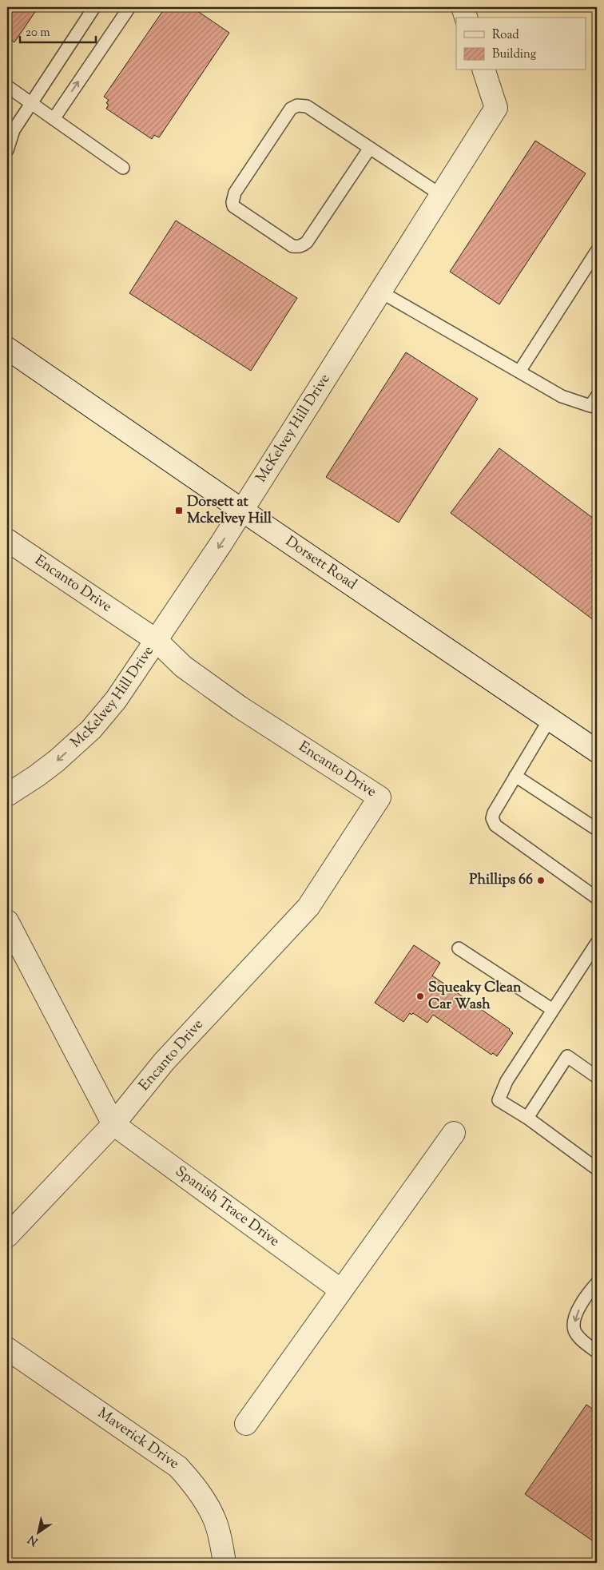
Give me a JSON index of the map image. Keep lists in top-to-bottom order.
{
  "streets": {
    "street": [
      "McKelvey Hill Drive",
      "Dorsett Road",
      "Encanto Drive",
      "Spanish Trace Drive",
      "Maverick Drive"
    ]
  },
  "crossings": [
    ["McKelvey Hill Drive", "Dorsett Road"],
    ["McKelvey Hill Drive", "Encanto Drive"],
    ["Encanto Drive", "Spanish Trace Drive"]
  ],
  "one_way": ["McKelvey Hill Drive"],
  "places": {
    "transit": ["Dorsett at Mckelvey Hill"],
    "other": ["Phillips 66", "Squeaky Clean Car Wash"]
  },
  "legend": ["Road", "Building"],
  "scale_bar": "20 m",
  "north": "bottom left"
}
